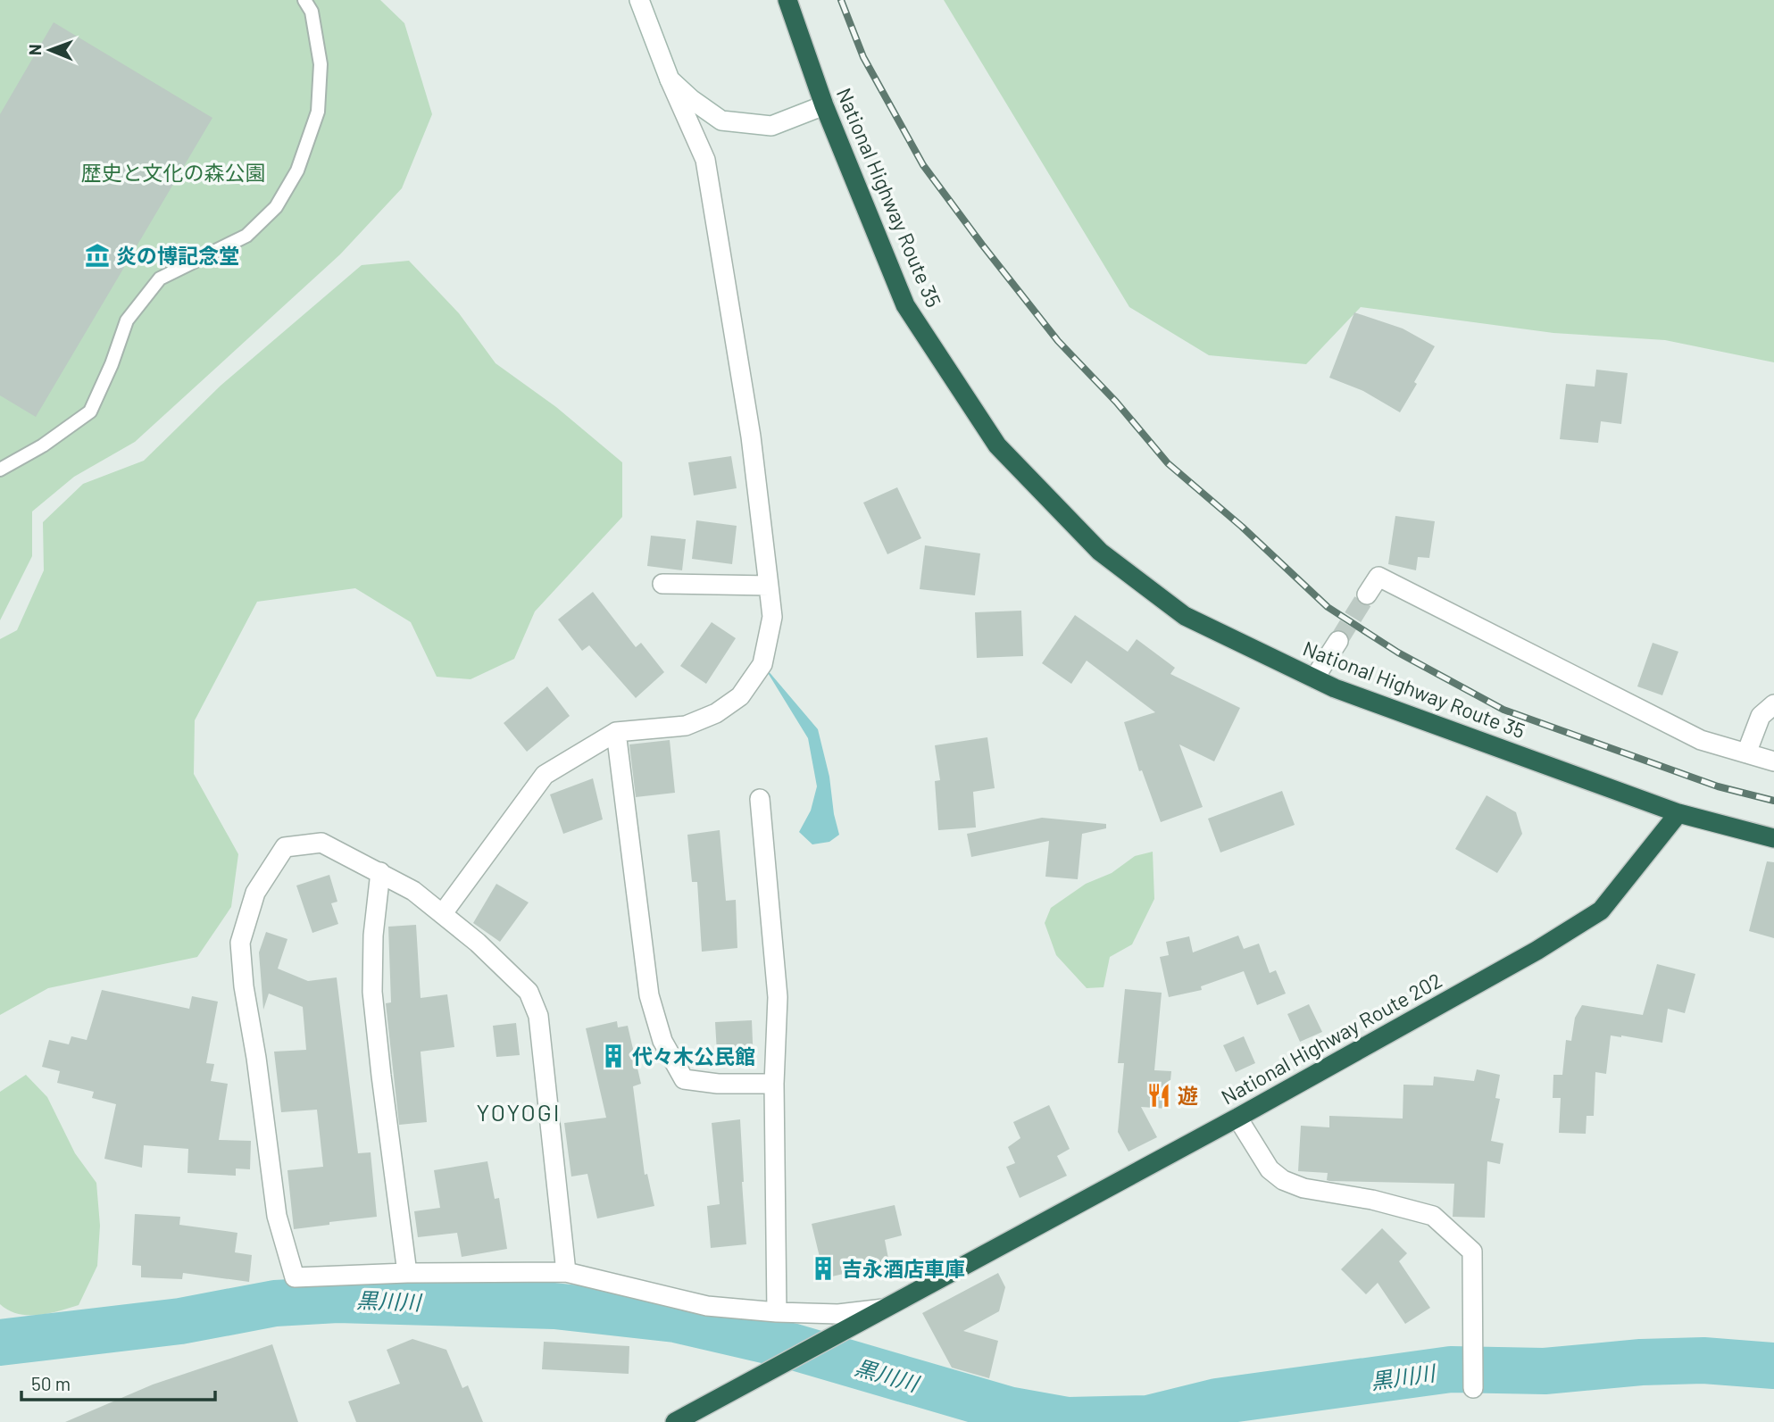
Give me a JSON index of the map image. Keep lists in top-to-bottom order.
{
  "streets": {
    "highway": ["National Highway Route 35", "National Highway Route 202"]
  },
  "crossings": [
    ["National Highway Route 35", "National Highway Route 202"]
  ],
  "districts": ["YOYOGI"],
  "water": ["黒川川"],
  "parks": ["歴史と文化の森公園"],
  "places": {
    "museum": ["炎の博記念堂"],
    "building": ["代々木公民館", "吉永酒店車庫"],
    "restaurant": ["遊"]
  },
  "scale_bar": "50 m",
  "north": "left"
}
